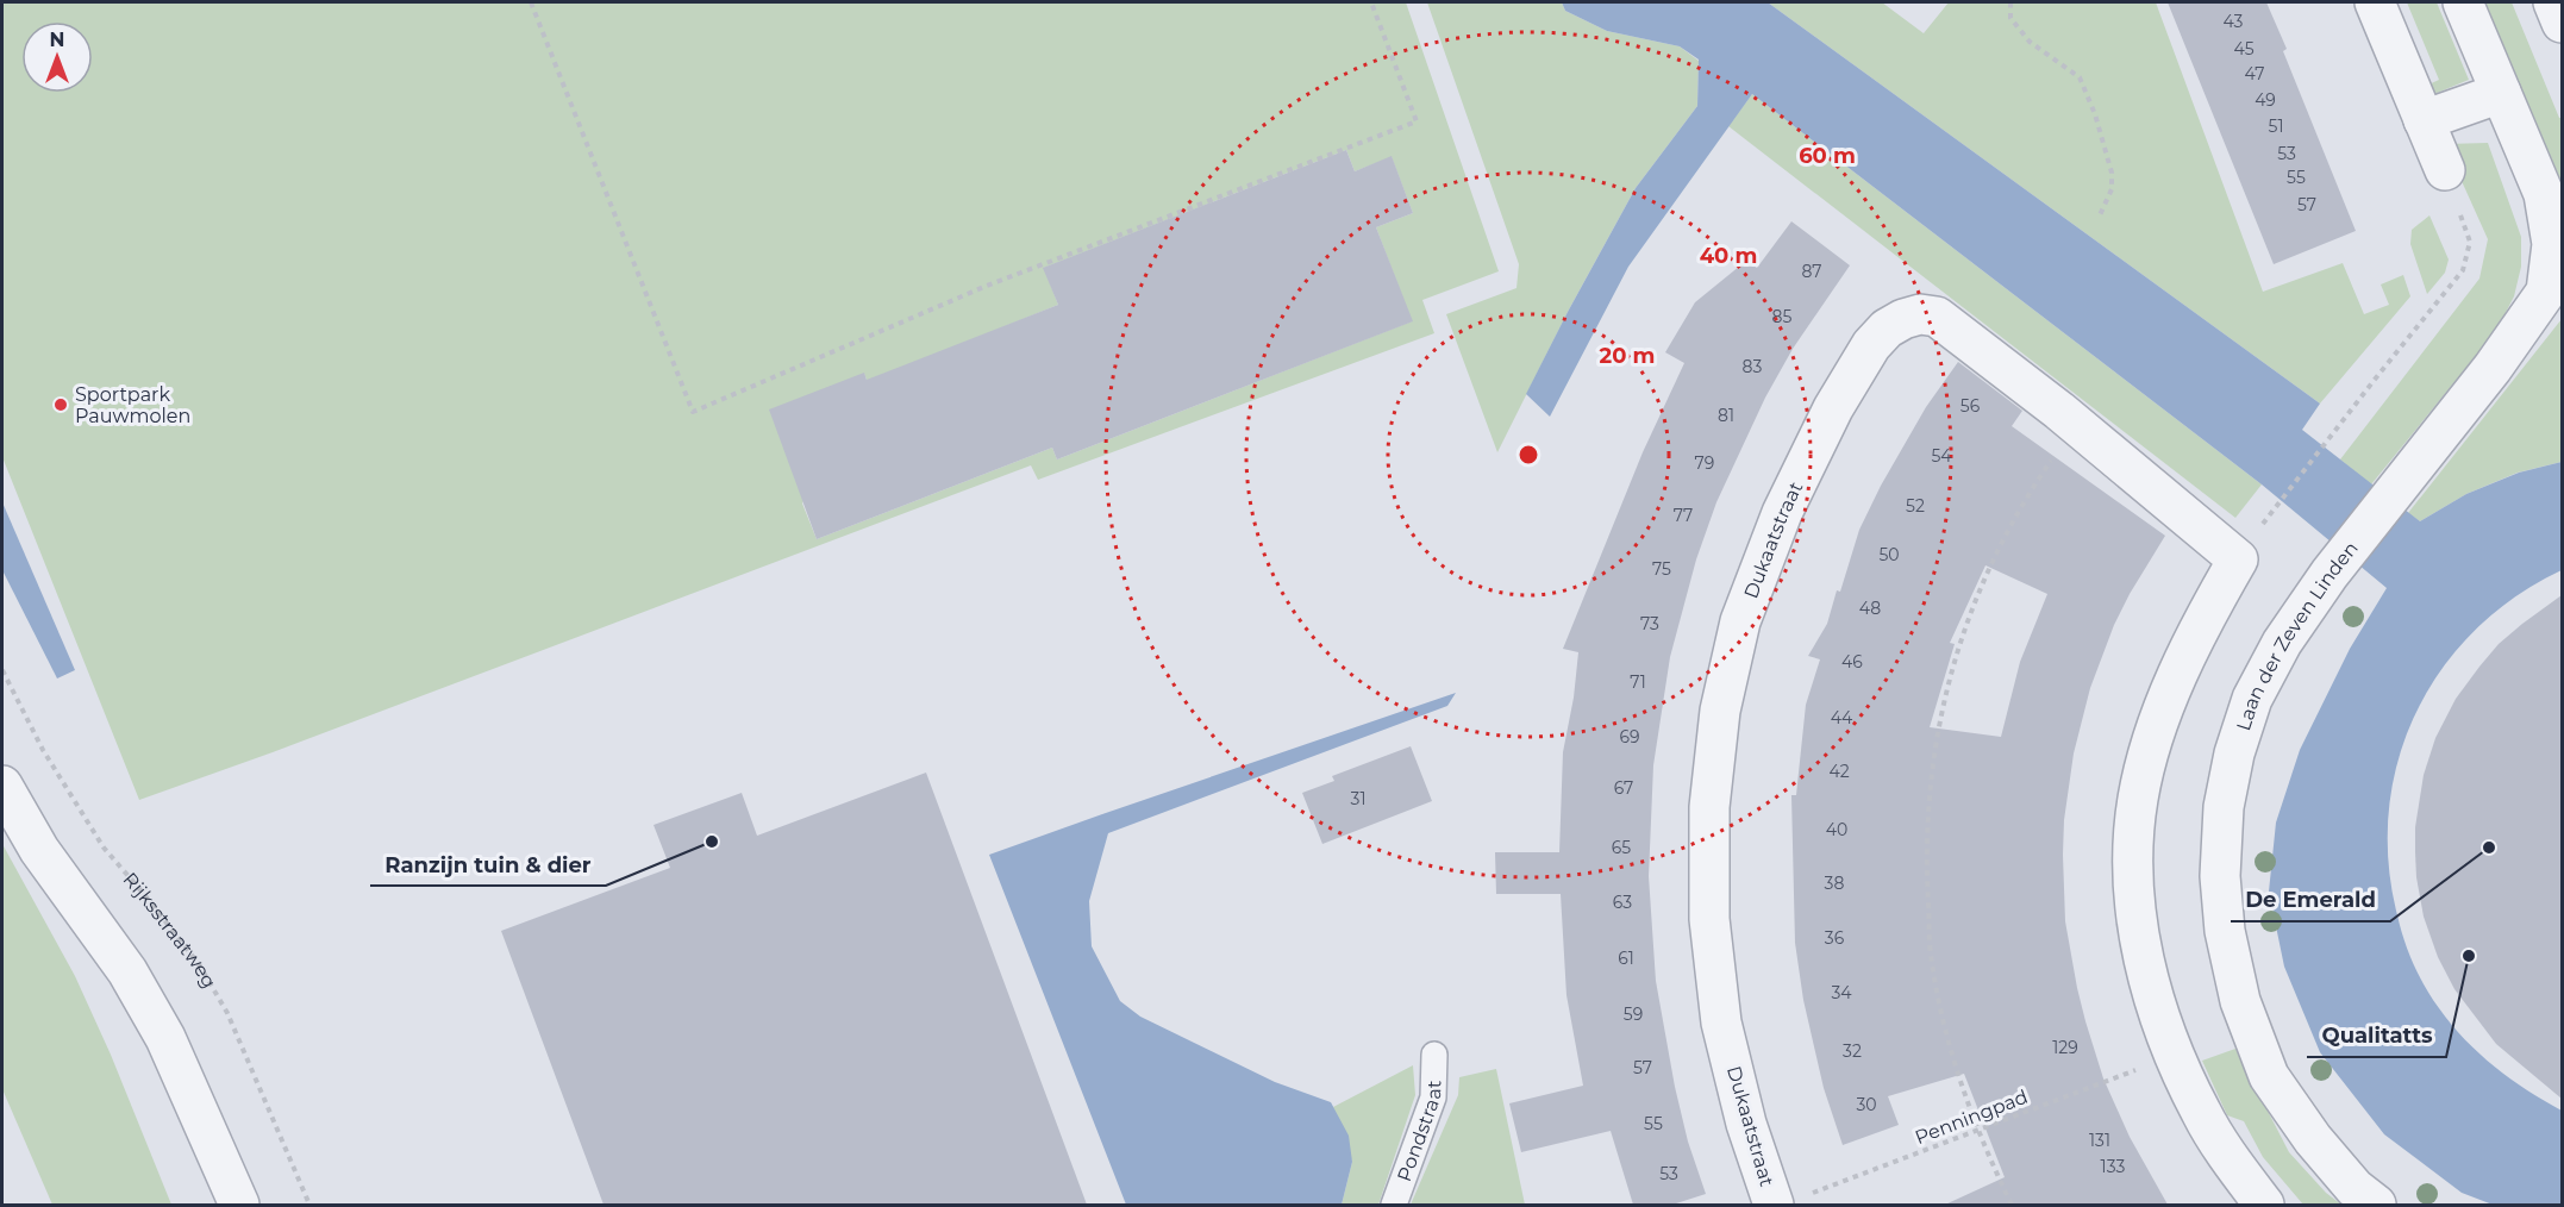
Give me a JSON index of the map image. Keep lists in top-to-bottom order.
{
  "streets": {
    "street": ["Dukaatstraat", "Laan der Zeven Linden"],
    "lane": ["Pondstraat"],
    "path": ["Rijksstraatweg", "Penningpad"]
  },
  "crossings": [
    ["Dukaatstraat", "Penningpad"]
  ],
  "places": [
    "Sportpark Pauwmolen",
    "Ranzijn tuin & dier",
    "De Emerald",
    "Qualitatts"
  ],
  "house_numbers": [
    "43",
    "45",
    "47",
    "49",
    "51",
    "53",
    "55",
    "57",
    "87",
    "85",
    "83",
    "56",
    "81",
    "54",
    "79",
    "52",
    "77",
    "50",
    "75",
    "48",
    "73",
    "46",
    "71",
    "44",
    "69",
    "42",
    "67",
    "31",
    "40",
    "65",
    "38",
    "63",
    "36",
    "61",
    "34",
    "59",
    "129",
    "32",
    "57",
    "30",
    "55",
    "131",
    "133",
    "53"
  ],
  "north": "top",
  "rings": ["60 m", "40 m", "20 m"]
}
